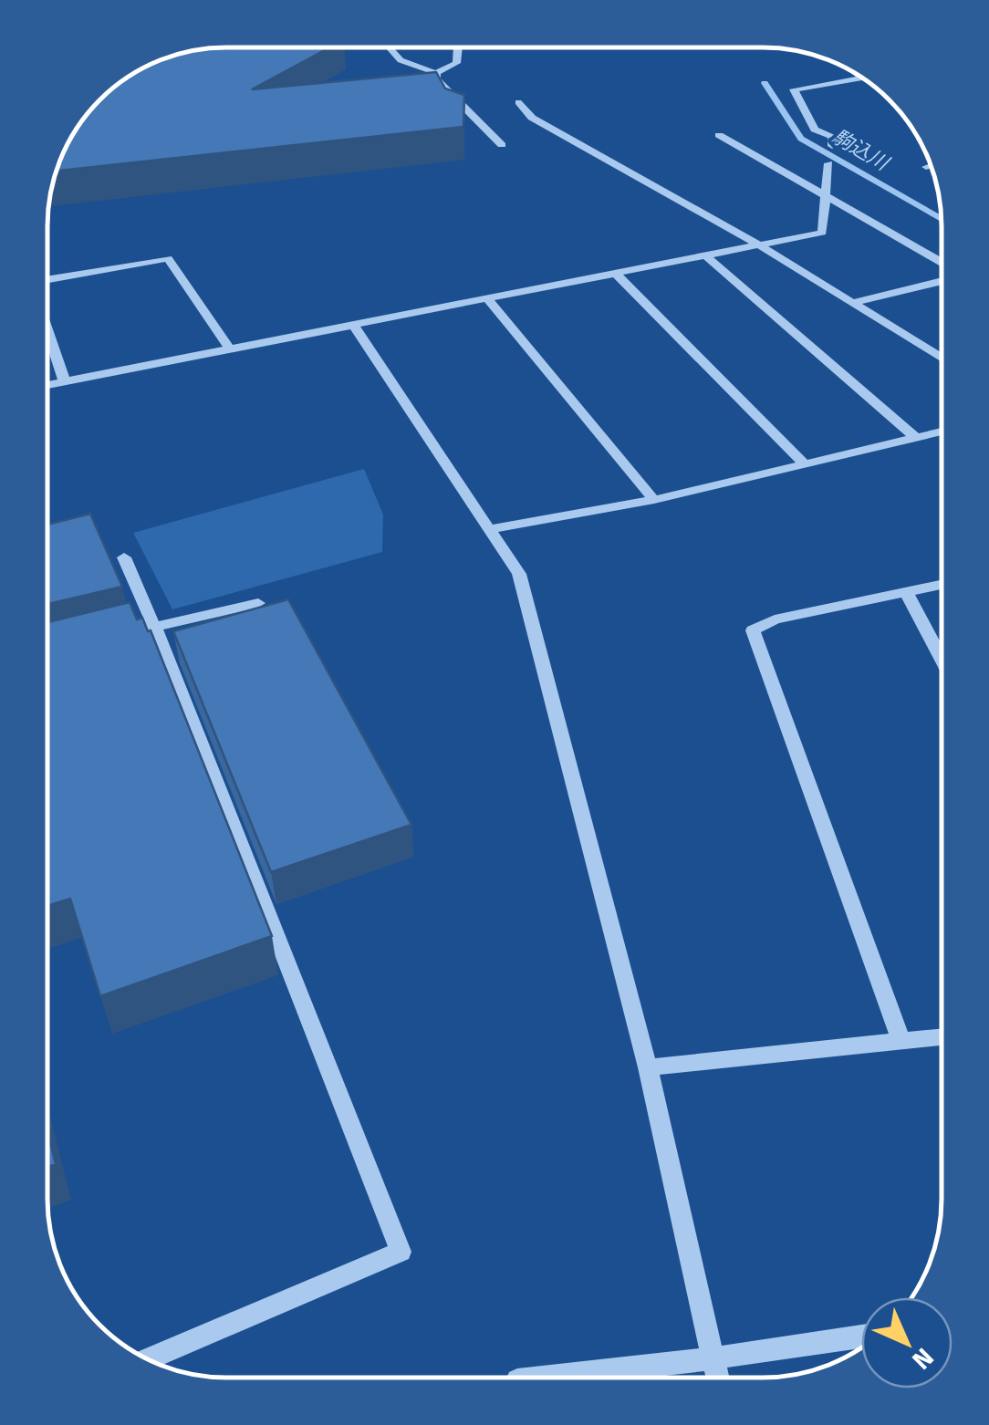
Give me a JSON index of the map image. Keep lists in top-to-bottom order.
{
  "water": ["駒込川"],
  "north": "bottom right"
}
